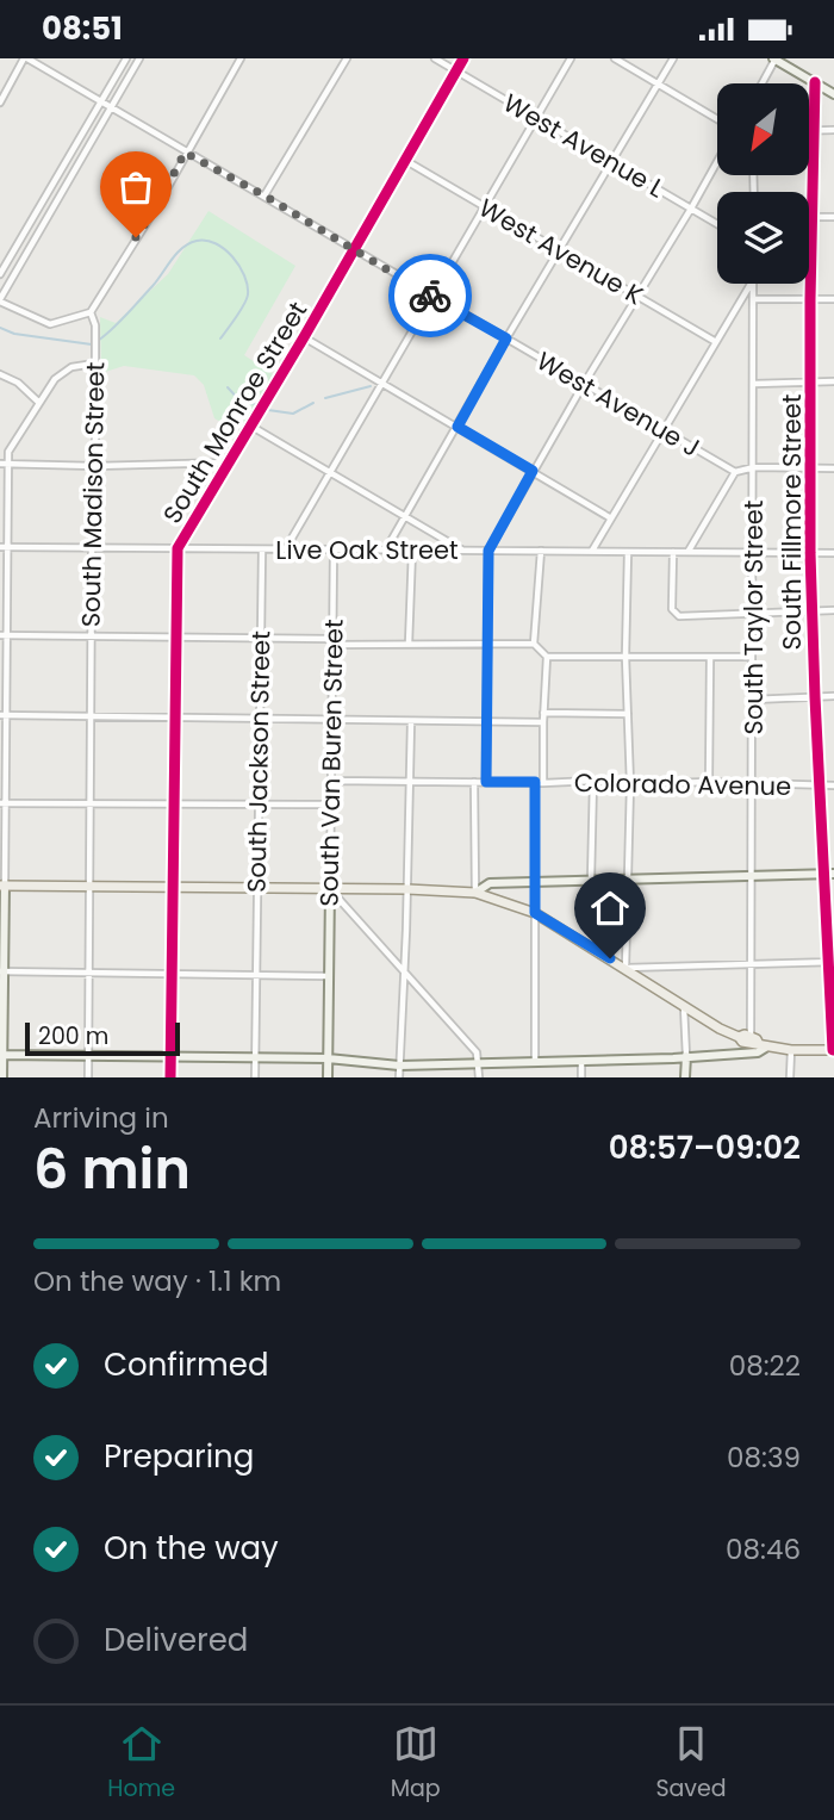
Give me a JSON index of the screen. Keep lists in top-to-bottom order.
{
  "streets": {
    "street": [
      "West Avenue L",
      "West Avenue K",
      "West Avenue J",
      "South Monroe Street",
      "South Madison Street",
      "South Fillmore Street",
      "Live Oak Street",
      "South Taylor Street",
      "South Jackson Street",
      "South Van Buren Street",
      "Colorado Avenue"
    ]
  },
  "crossings": [
    ["West Avenue L", "South Monroe Street"],
    ["West Avenue K", "South Monroe Street"],
    ["West Avenue J", "South Monroe Street"],
    ["South Monroe Street", "Live Oak Street"],
    ["South Madison Street", "Live Oak Street"],
    ["South Fillmore Street", "Live Oak Street"],
    ["South Fillmore Street", "Colorado Avenue"],
    ["Live Oak Street", "South Taylor Street"],
    ["Live Oak Street", "South Jackson Street"],
    ["Live Oak Street", "South Van Buren Street"],
    ["South Taylor Street", "Colorado Avenue"],
    ["South Van Buren Street", "Colorado Avenue"]
  ],
  "scale_bar": "200 m",
  "north": "bottom left",
  "page": {
    "status": "08:51",
    "scale": "200 m",
    "heading": ["6 min", "Arriving in", "08:57–09:02"],
    "bar": "On the way · 1.1 km",
    "list": [
      ["Confirmed", "08:22"],
      ["Preparing", "08:39"],
      ["On the way", "08:46"],
      "Delivered"
    ],
    "tabs": ["Home", "Map", "Saved"]
  }
}
